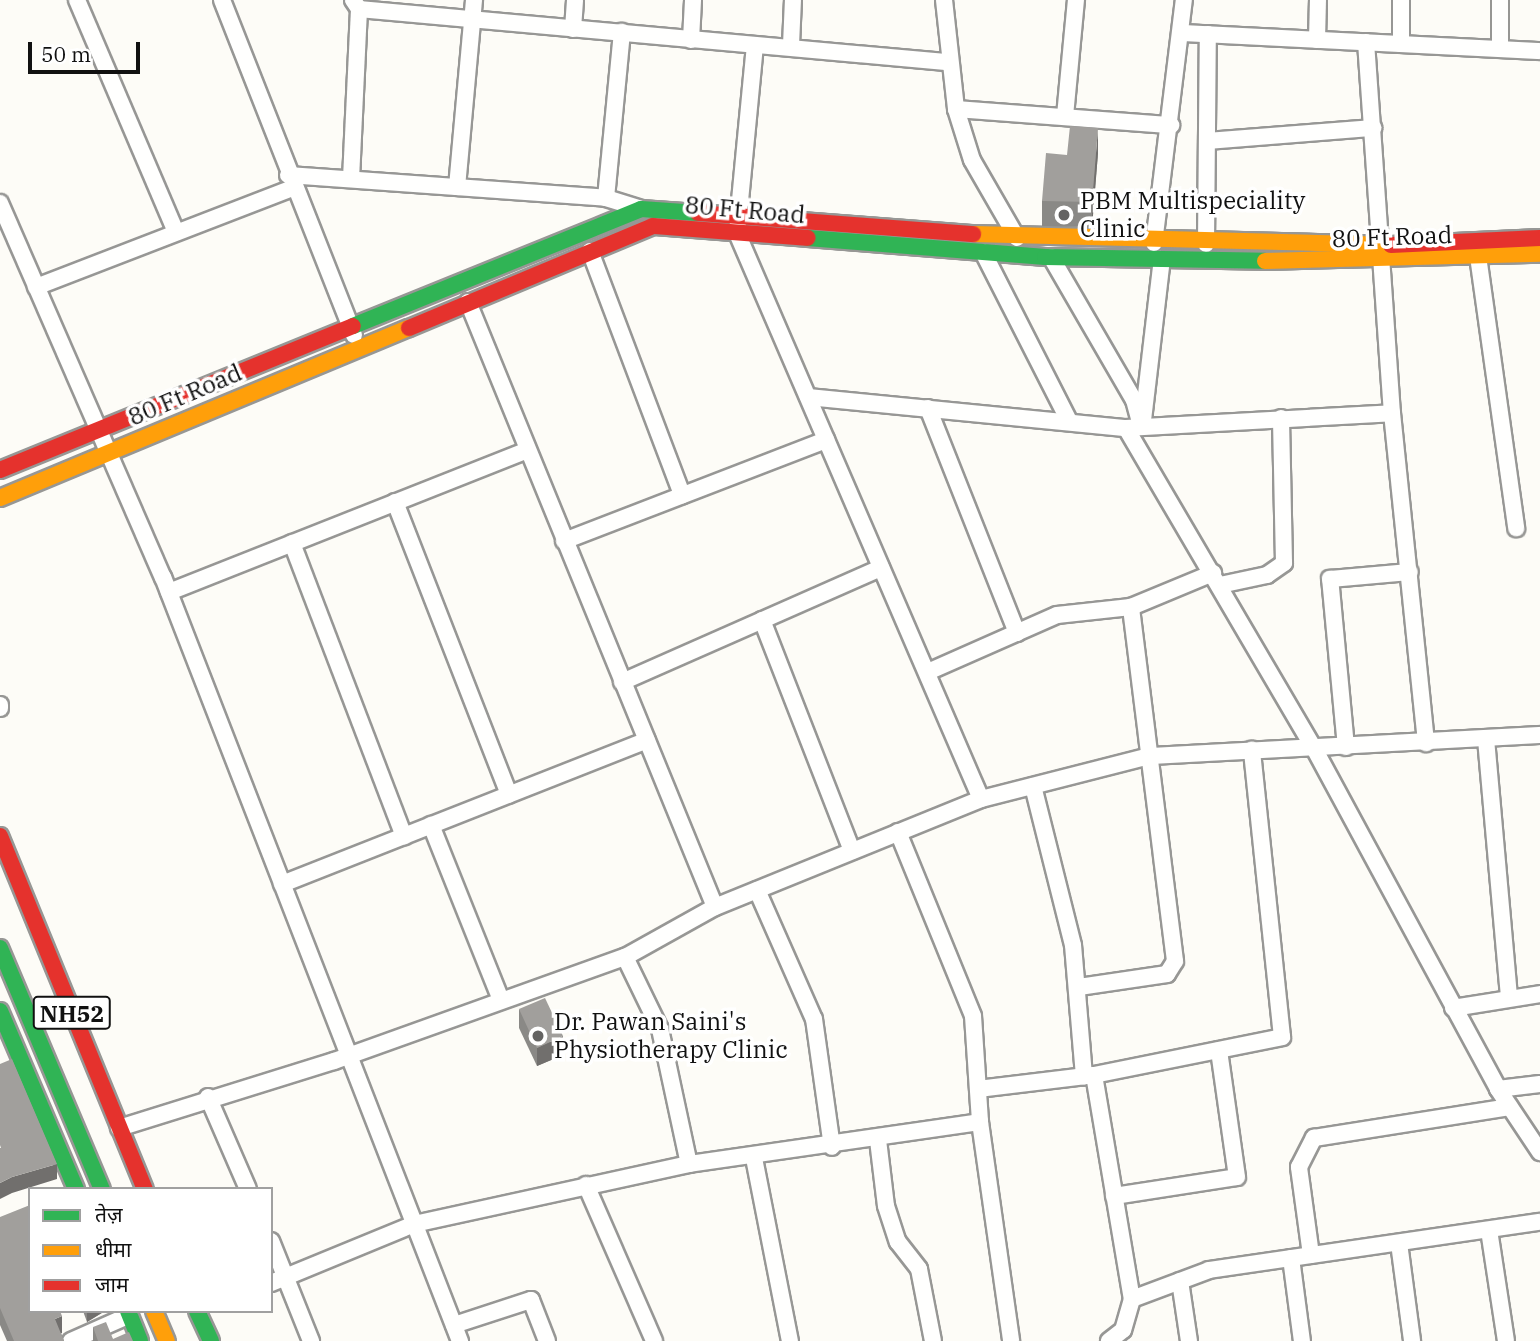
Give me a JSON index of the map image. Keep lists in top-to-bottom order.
{
  "streets": {
    "main road": ["80 Ft Road", "NH52"]
  },
  "places": ["PBM Multispeciality Clinic", "Dr. Pawan Saini's Physiotherapy Clinic"],
  "legend": ["तेज़", "धीमा", "जाम"],
  "scale_bar": "50 m"
}
